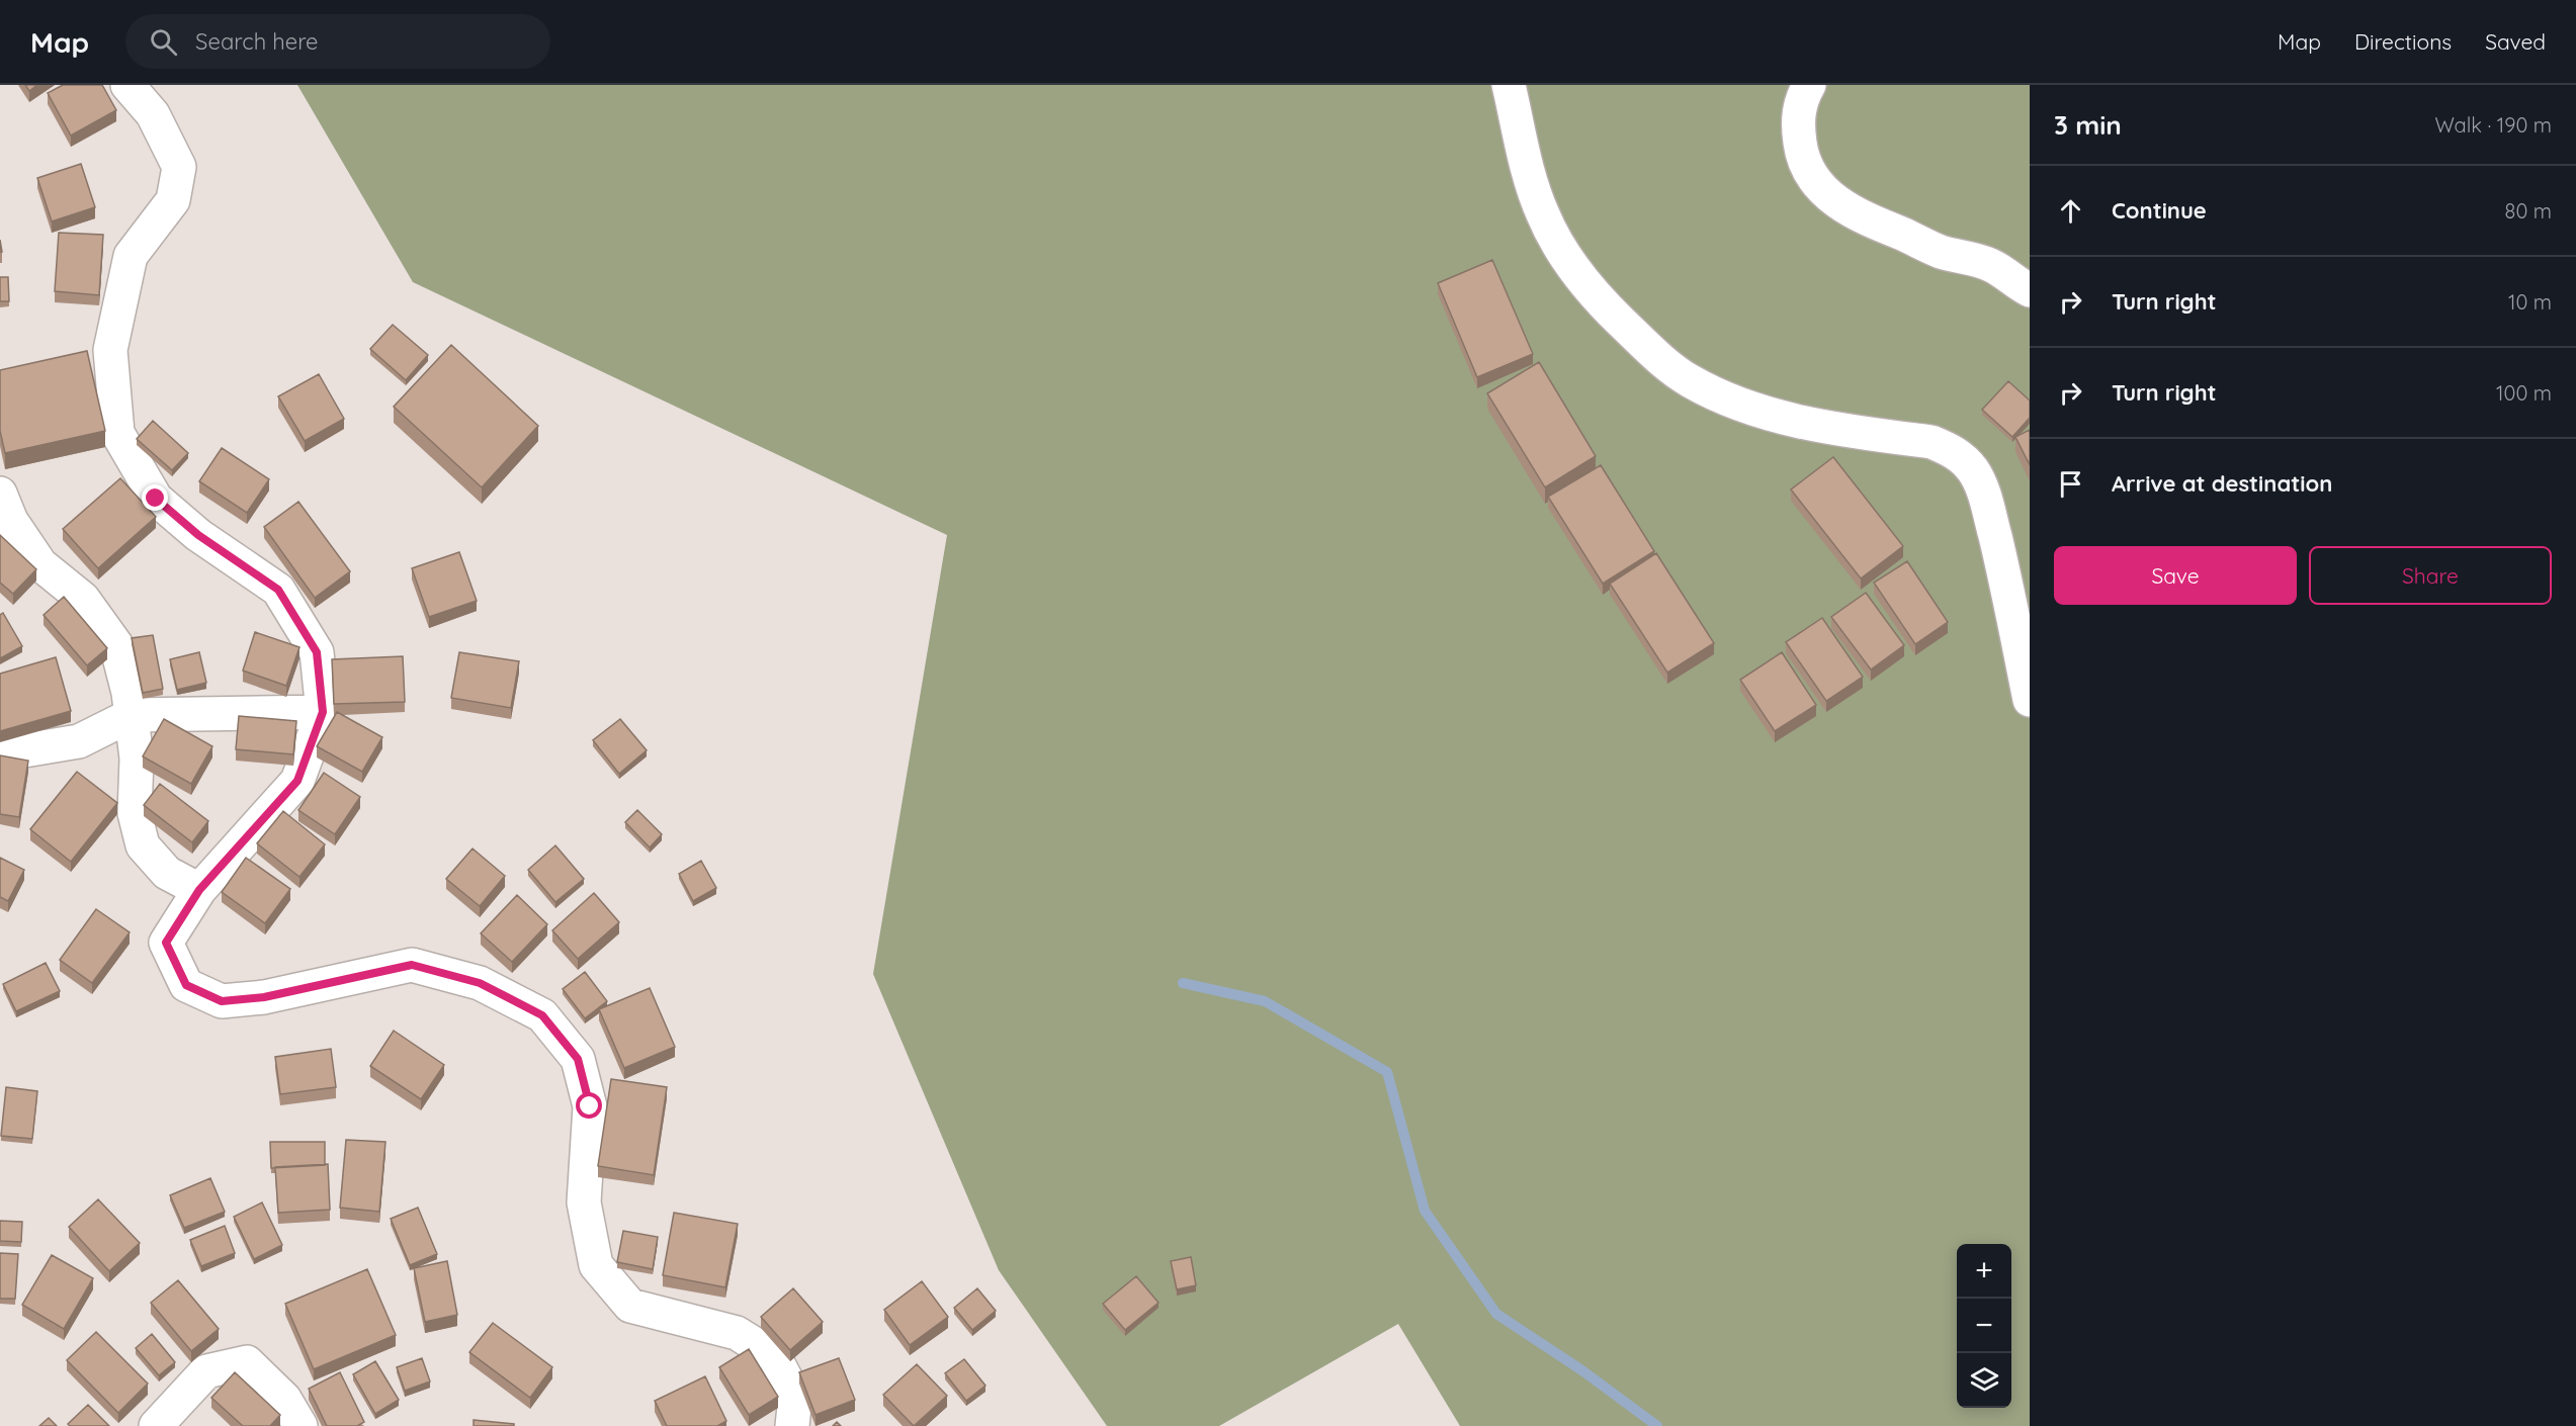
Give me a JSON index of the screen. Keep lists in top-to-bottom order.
{
  "page": {
    "header": "Map",
    "search": "Search here",
    "nav": ["Map", "Directions", "Saved"],
    "heading": ["3 min", "Walk · 190 m"],
    "list": [
      ["Continue", "80 m"],
      ["Turn right", "10 m"],
      ["Turn right", "100 m"],
      "Arrive at destination"
    ],
    "buttons": ["Save", "Share"],
    "map_buttons": ["+", "−"]
  }
}
